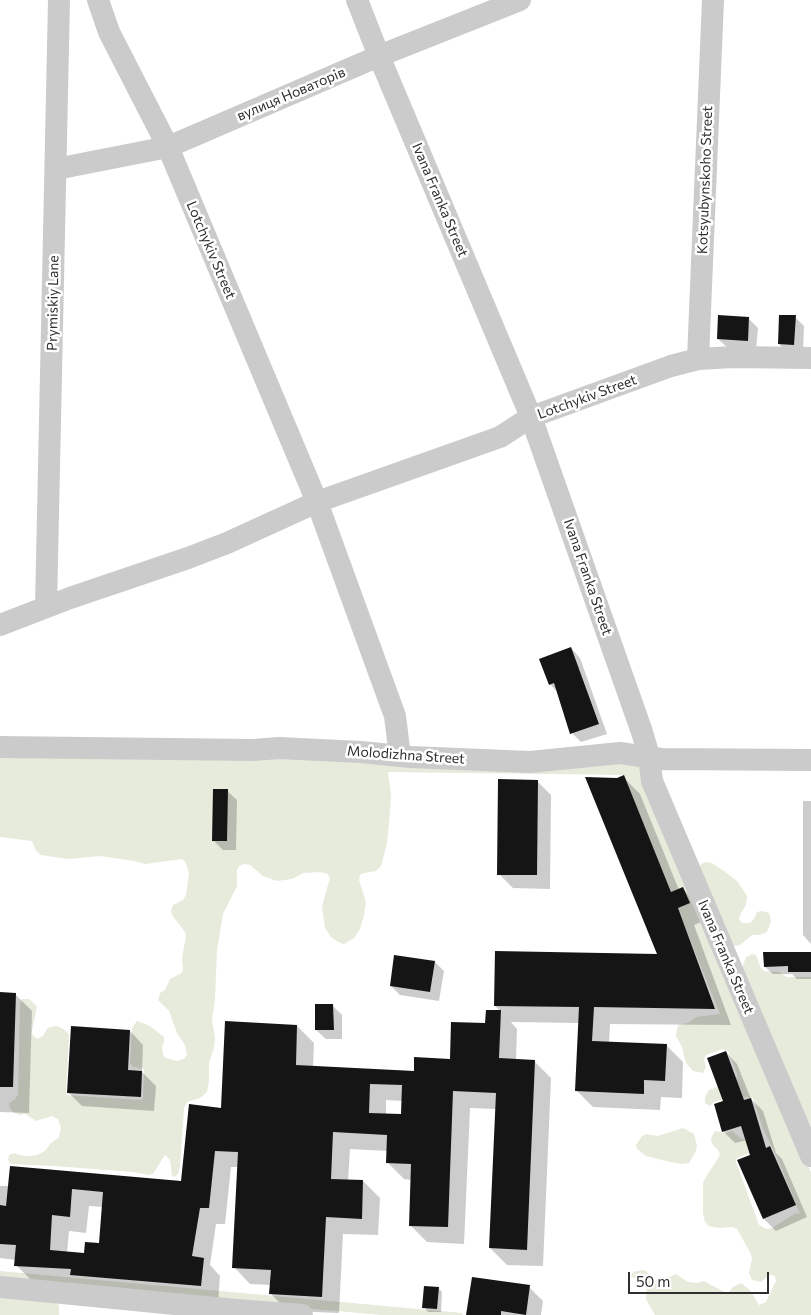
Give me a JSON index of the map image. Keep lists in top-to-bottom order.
{
  "streets": {
    "street": [
      "вулиця Новаторів",
      "Kotsyubynskoho Street",
      "Ivana Franka Street",
      "Lotchykiv Street",
      "Prymiskiy Lane",
      "Molodizhna Street"
    ]
  },
  "crossings": [
    ["вулиця Новаторів", "Ivana Franka Street"],
    ["вулиця Новаторів", "Lotchykiv Street"],
    ["вулиця Новаторів", "Prymiskiy Lane"],
    ["Kotsyubynskoho Street", "Lotchykiv Street"],
    ["Ivana Franka Street", "Lotchykiv Street"],
    ["Ivana Franka Street", "Molodizhna Street"],
    ["Lotchykiv Street", "Prymiskiy Lane"],
    ["Lotchykiv Street", "Molodizhna Street"]
  ],
  "scale_bar": "50 m"
}
